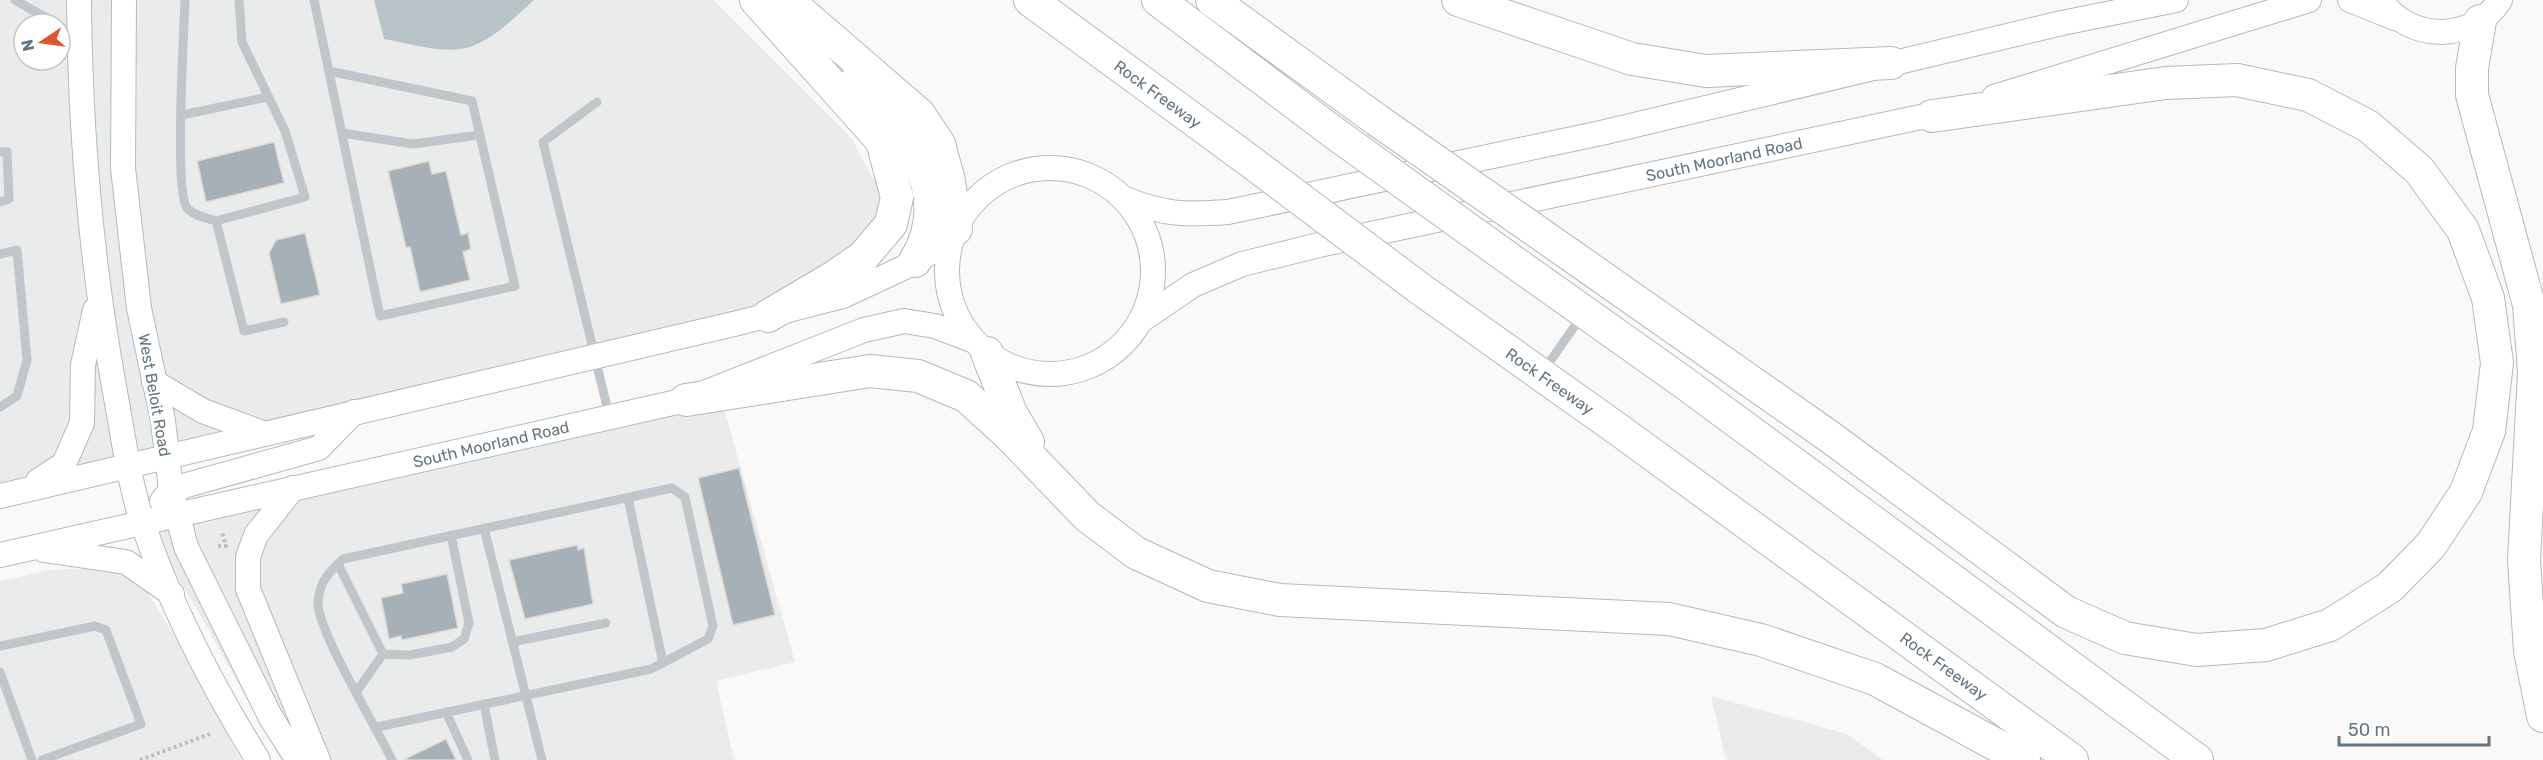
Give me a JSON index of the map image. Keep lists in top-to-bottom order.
{
  "streets": {
    "highway": ["Rock Freeway"],
    "main road": ["South Moorland Road", "West Beloit Road"]
  },
  "crossings": [
    ["South Moorland Road", "West Beloit Road"]
  ],
  "scale_bar": "50 m",
  "north": "left"
}
